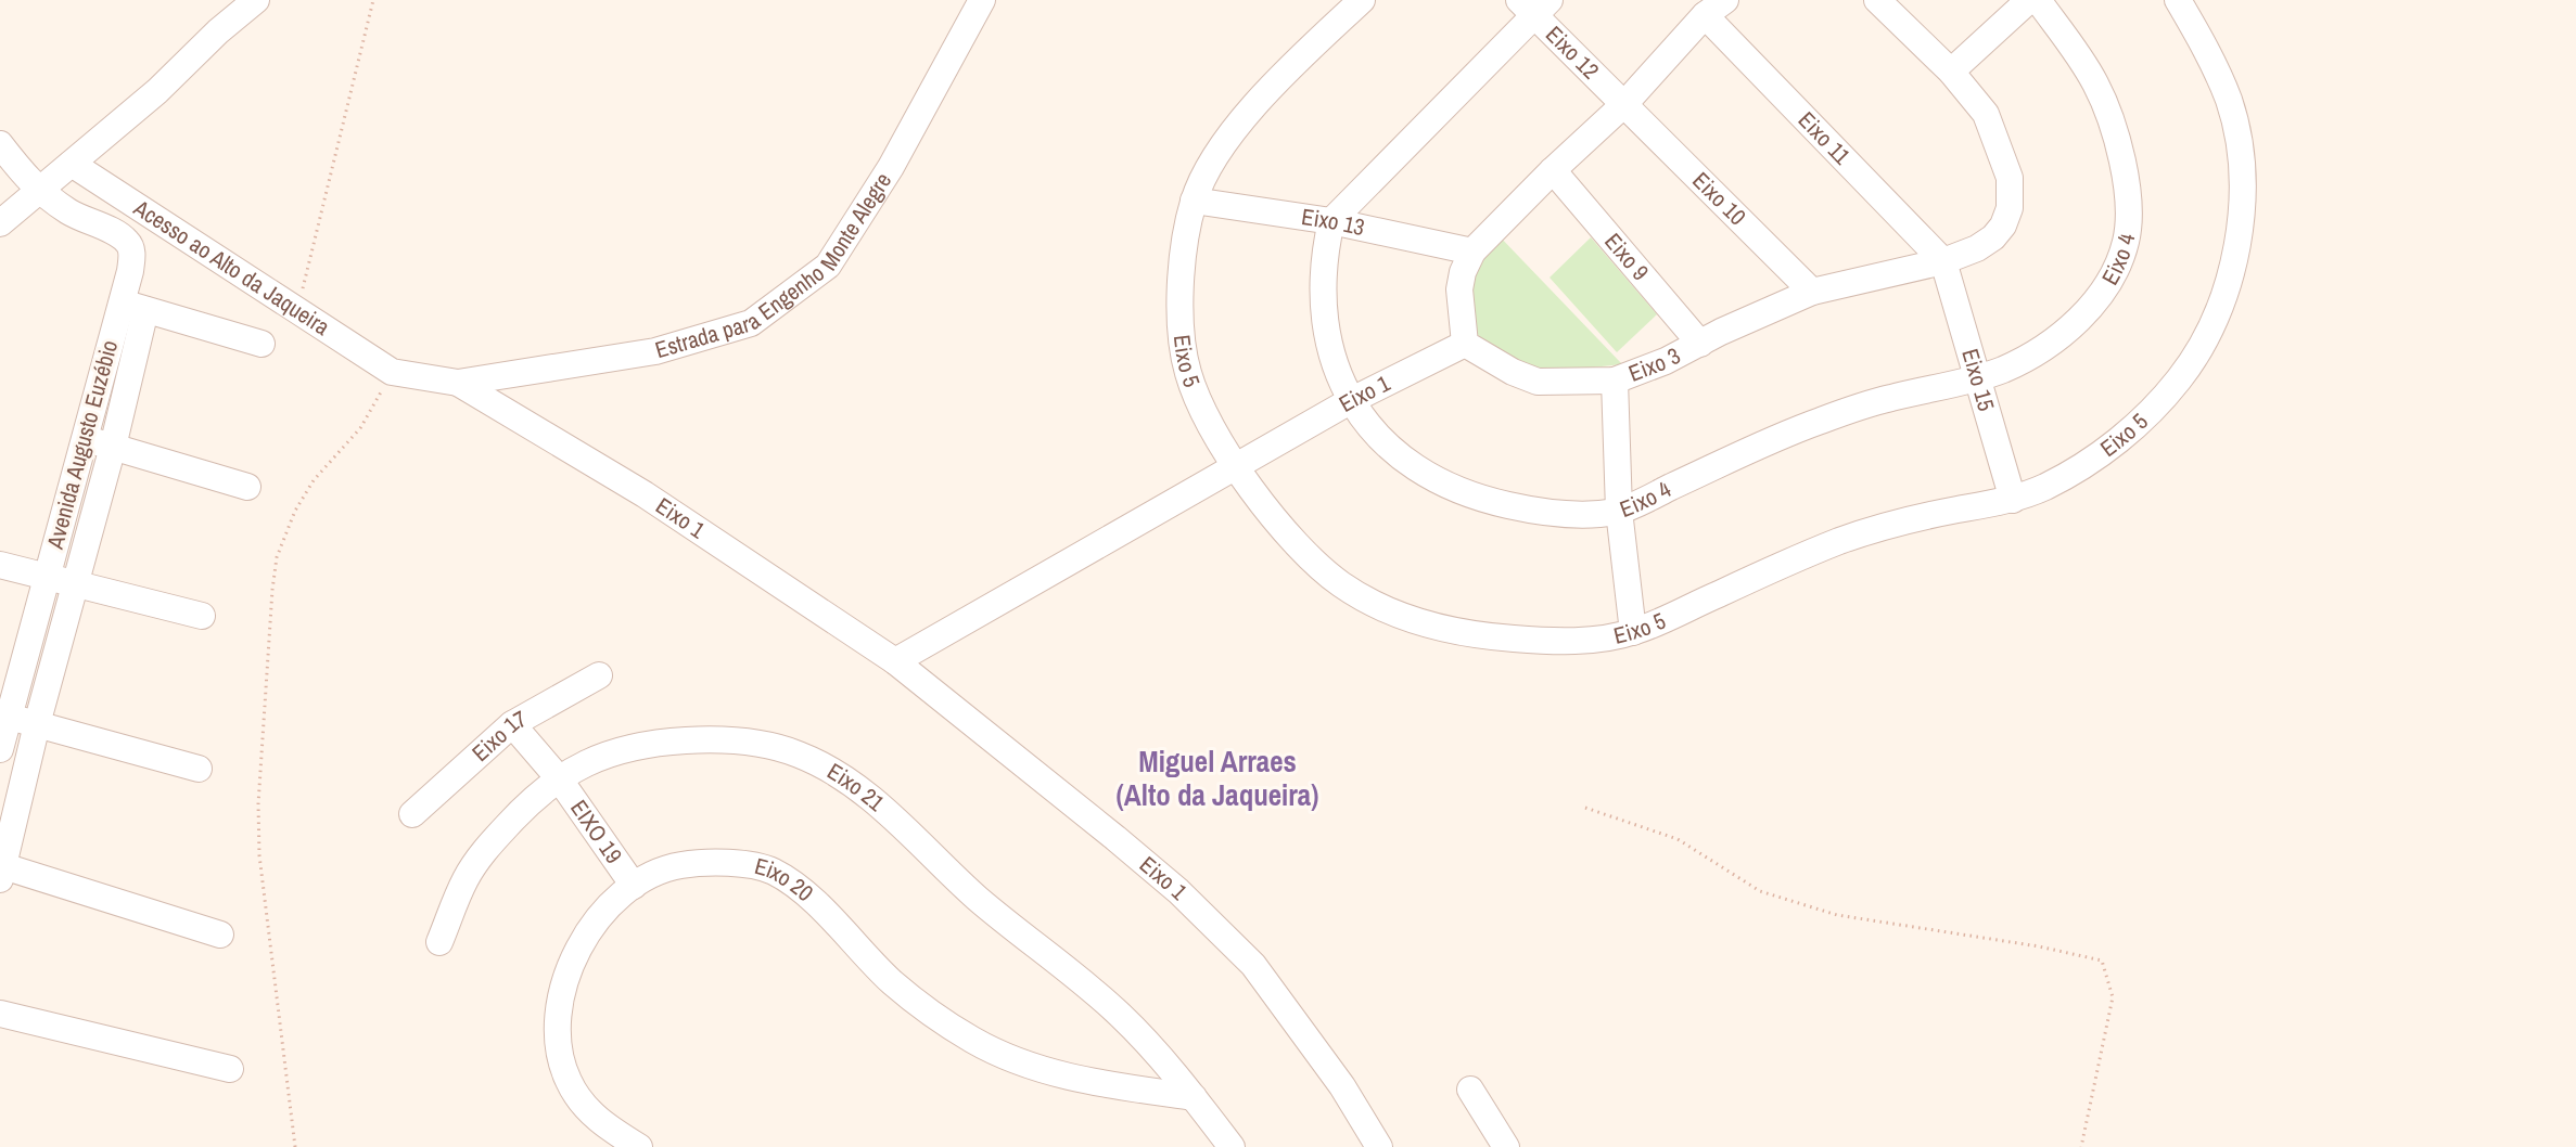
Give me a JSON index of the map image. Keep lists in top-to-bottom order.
{
  "streets": {
    "street": [
      "Eixo 12",
      "Eixo 11",
      "Eixo 10",
      "Eixo 13",
      "Eixo 9",
      "Eixo 4",
      "Estrada para Engenho Monte Alegre",
      "Acesso ao Alto da Jaqueira",
      "Eixo 5",
      "Eixo 3",
      "Eixo 15",
      "Eixo 1",
      "Avenida Augusto Euzébio",
      "Eixo 17",
      "Eixo 21",
      "EIXO 19",
      "Eixo 20"
    ]
  },
  "crossings": [
    ["Eixo 12", "Eixo 10"],
    ["Eixo 11", "Eixo 3"],
    ["Eixo 11", "Eixo 15"],
    ["Eixo 10", "Eixo 3"],
    ["Eixo 13", "Eixo 4"],
    ["Eixo 13", "Eixo 5"],
    ["Eixo 9", "Eixo 3"],
    ["Eixo 4", "Eixo 15"],
    ["Eixo 4", "Eixo 1"],
    ["Estrada para Engenho Monte Alegre", "Eixo 1"],
    ["Eixo 5", "Eixo 15"],
    ["Eixo 5", "Eixo 1"],
    ["Eixo 3", "Eixo 15"],
    ["Eixo 3", "Eixo 1"],
    ["Eixo 17", "EIXO 19"],
    ["Eixo 21", "EIXO 19"],
    ["Eixo 21", "Eixo 20"],
    ["EIXO 19", "Eixo 20"]
  ],
  "districts": ["Miguel Arraes (Alto da Jaqueira)"]
}
